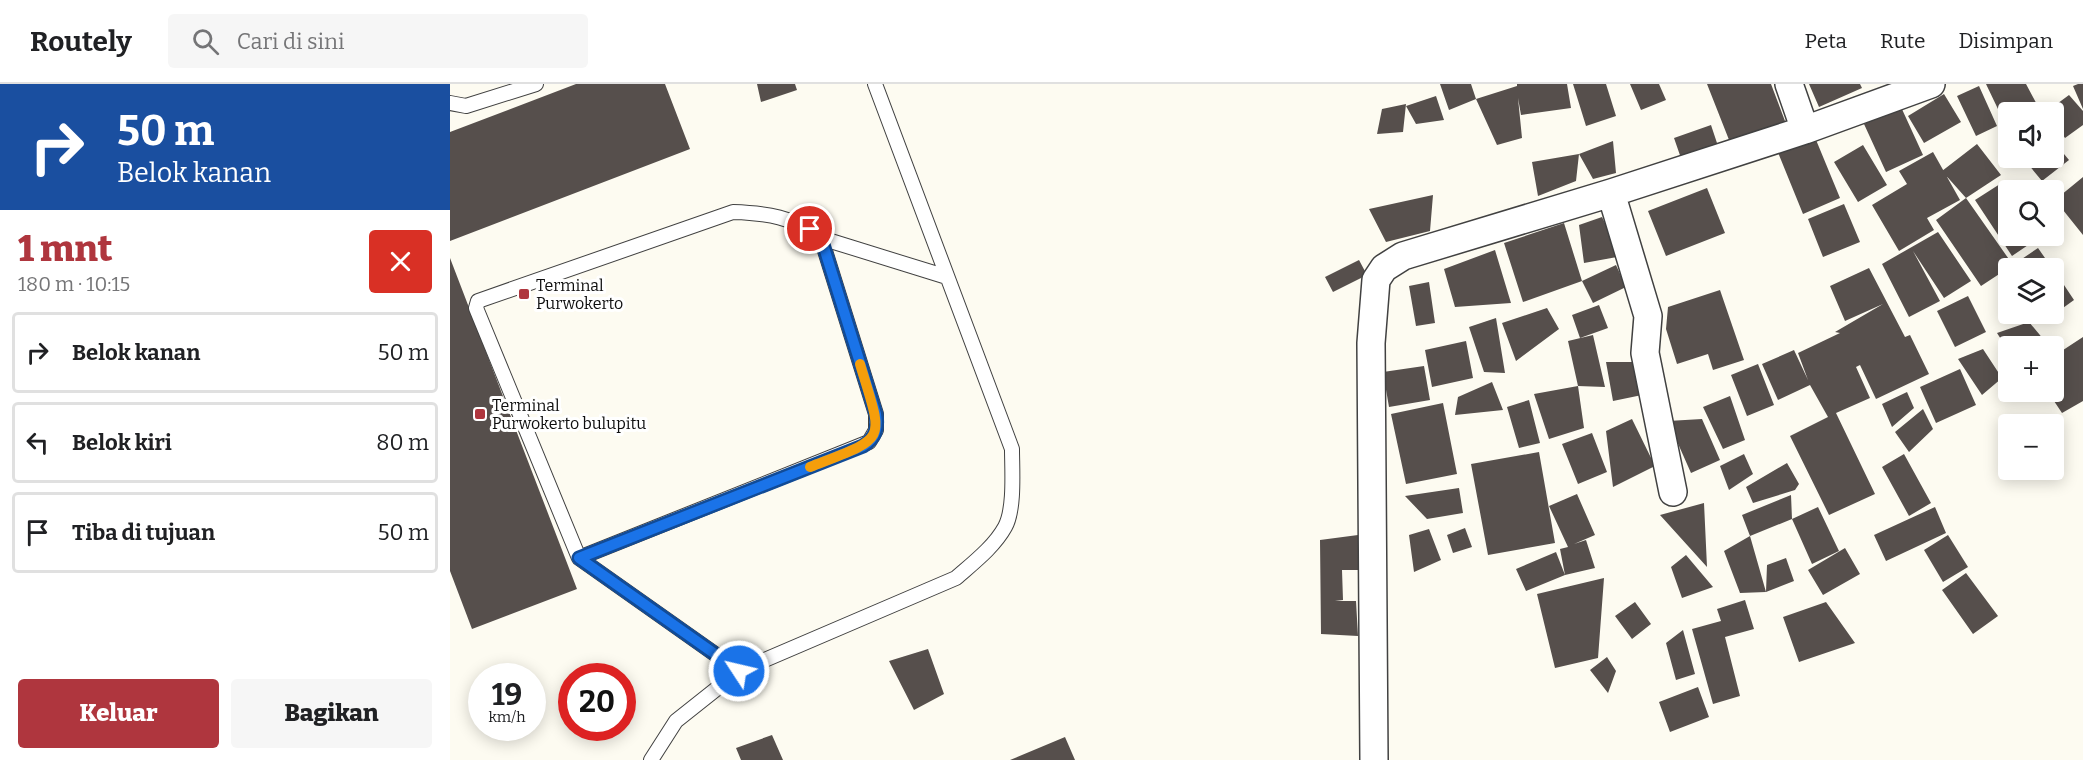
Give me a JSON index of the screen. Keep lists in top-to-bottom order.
{
  "places": {
    "transit": ["Terminal Purwokerto", "Terminal Purwokerto bulupitu"]
  },
  "page": {
    "header": "Routely",
    "search": "Cari di sini",
    "nav": ["Peta", "Rute", "Disimpan"],
    "turn": ["50 m", "Belok kanan"],
    "map_buttons": ["+", "−"],
    "heading": ["1 mnt", "180 m · 10:15"],
    "list": [
      {
        "name": "Belok kanan",
        "value": "50 m"
      },
      {
        "name": "Belok kiri",
        "value": "80 m"
      },
      {
        "name": "Tiba di tujuan",
        "value": "50 m"
      }
    ],
    "speed": "19 km/h",
    "limit": "20",
    "buttons": ["Keluar", "Bagikan"]
  }
}
